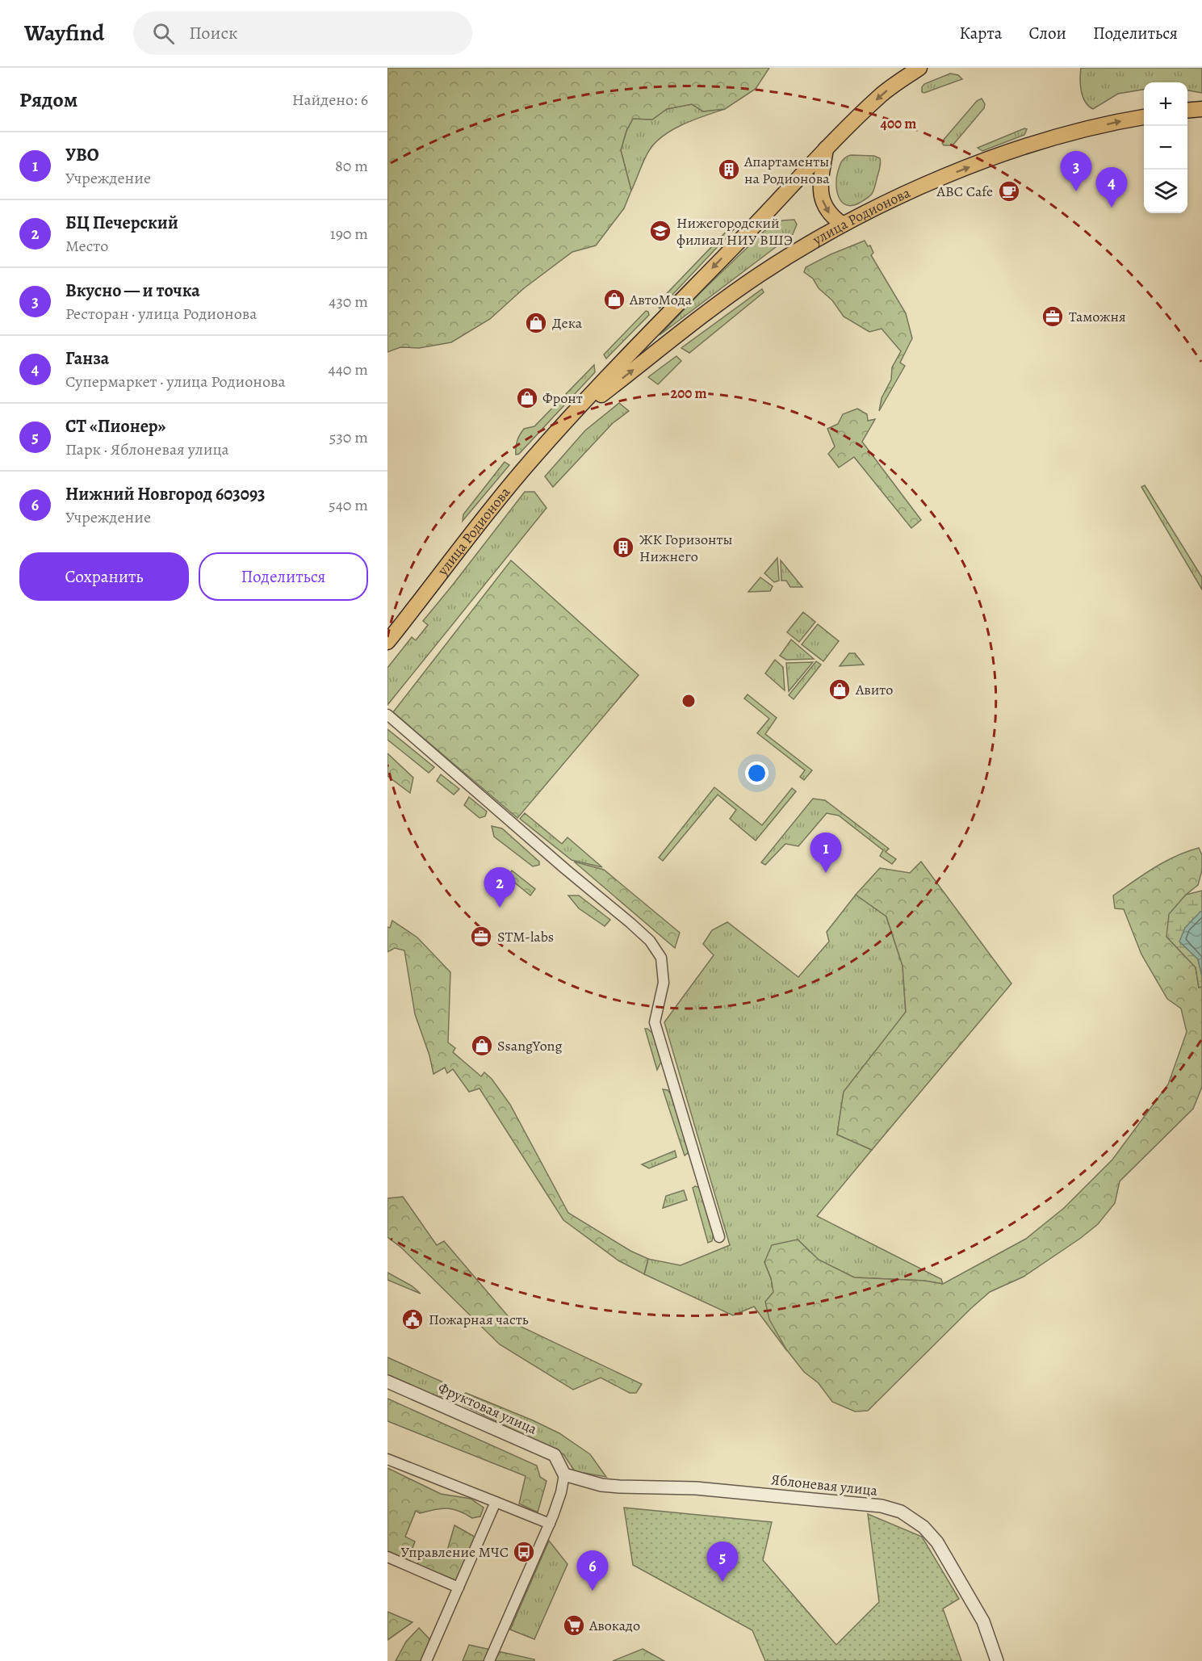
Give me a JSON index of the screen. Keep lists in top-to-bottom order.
{
  "streets": {
    "main road": ["улица Родионова"],
    "street": ["Фруктовая улица", "Яблоневая улица"]
  },
  "crossings": [
    ["Фруктовая улица", "Яблоневая улица"]
  ],
  "places": {
    "building": ["Апартаменты на Родионова", "ЖК Горизонты Нижнего"],
    "cafe": ["АВС Cafe"],
    "school or university": ["Нижегородский филиал НИУ ВШЭ"],
    "shop": [
      "АвтоМода",
      "Дека",
      "Фронт",
      "Авито",
      "SsangYong"
    ],
    "office": ["Таможня", "STM-labs"],
    "public building": ["Пожарная часть"],
    "bus stop": ["Управление МЧС"],
    "supermarket": ["Авокадо"]
  },
  "page": {
    "header": "Wayfind",
    "search": "Поиск",
    "nav": ["Карта", "Слои", "Поделиться"],
    "heading": ["Рядом", "Найдено: 6"],
    "map_buttons": ["+", "−"],
    "list": [
      {
        "mark": "1",
        "name": "УВО",
        "note": "Учреждение",
        "value": "80 m"
      },
      {
        "mark": "2",
        "name": "БЦ Печерский",
        "note": "Место",
        "value": "190 m"
      },
      {
        "mark": "3",
        "name": "Вкусно — и точка",
        "note": "Ресторан · улица Родионова",
        "value": "430 m"
      },
      {
        "mark": "4",
        "name": "Ганза",
        "note": "Супермаркет · улица Родионова",
        "value": "440 m"
      },
      {
        "mark": "5",
        "name": "СТ «Пионер»",
        "note": "Парк · Яблоневая улица",
        "value": "530 m"
      },
      {
        "mark": "6",
        "name": "Нижний Новгород 603093",
        "note": "Учреждение",
        "value": "540 m"
      }
    ],
    "pins": [
      "3",
      "4",
      "1",
      "2",
      "5",
      "6"
    ],
    "buttons": ["Сохранить", "Поделиться"]
  },
  "rings": ["400 m", "200 m"]
}
